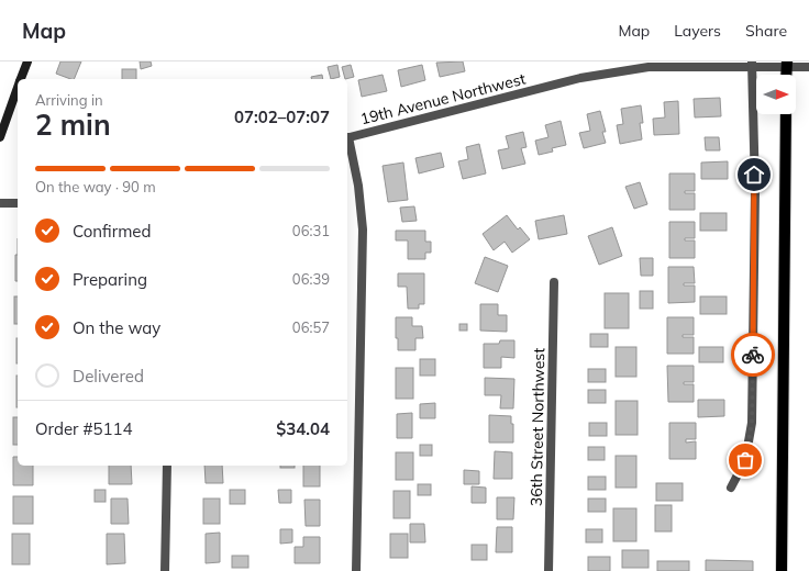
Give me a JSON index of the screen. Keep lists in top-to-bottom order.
{
  "streets": {
    "street": ["19th Avenue Northwest", "36th Street Northwest"]
  },
  "north": "right",
  "page": {
    "header": "Map",
    "nav": ["Map", "Layers", "Share"],
    "heading": ["2 min", "Arriving in", "07:02–07:07"],
    "panel": ["Order #5114", "$34.04"],
    "bar": "On the way · 90 m",
    "list": [
      ["Confirmed", "06:31"],
      ["Preparing", "06:39"],
      ["On the way", "06:57"],
      "Delivered"
    ]
  }
}
